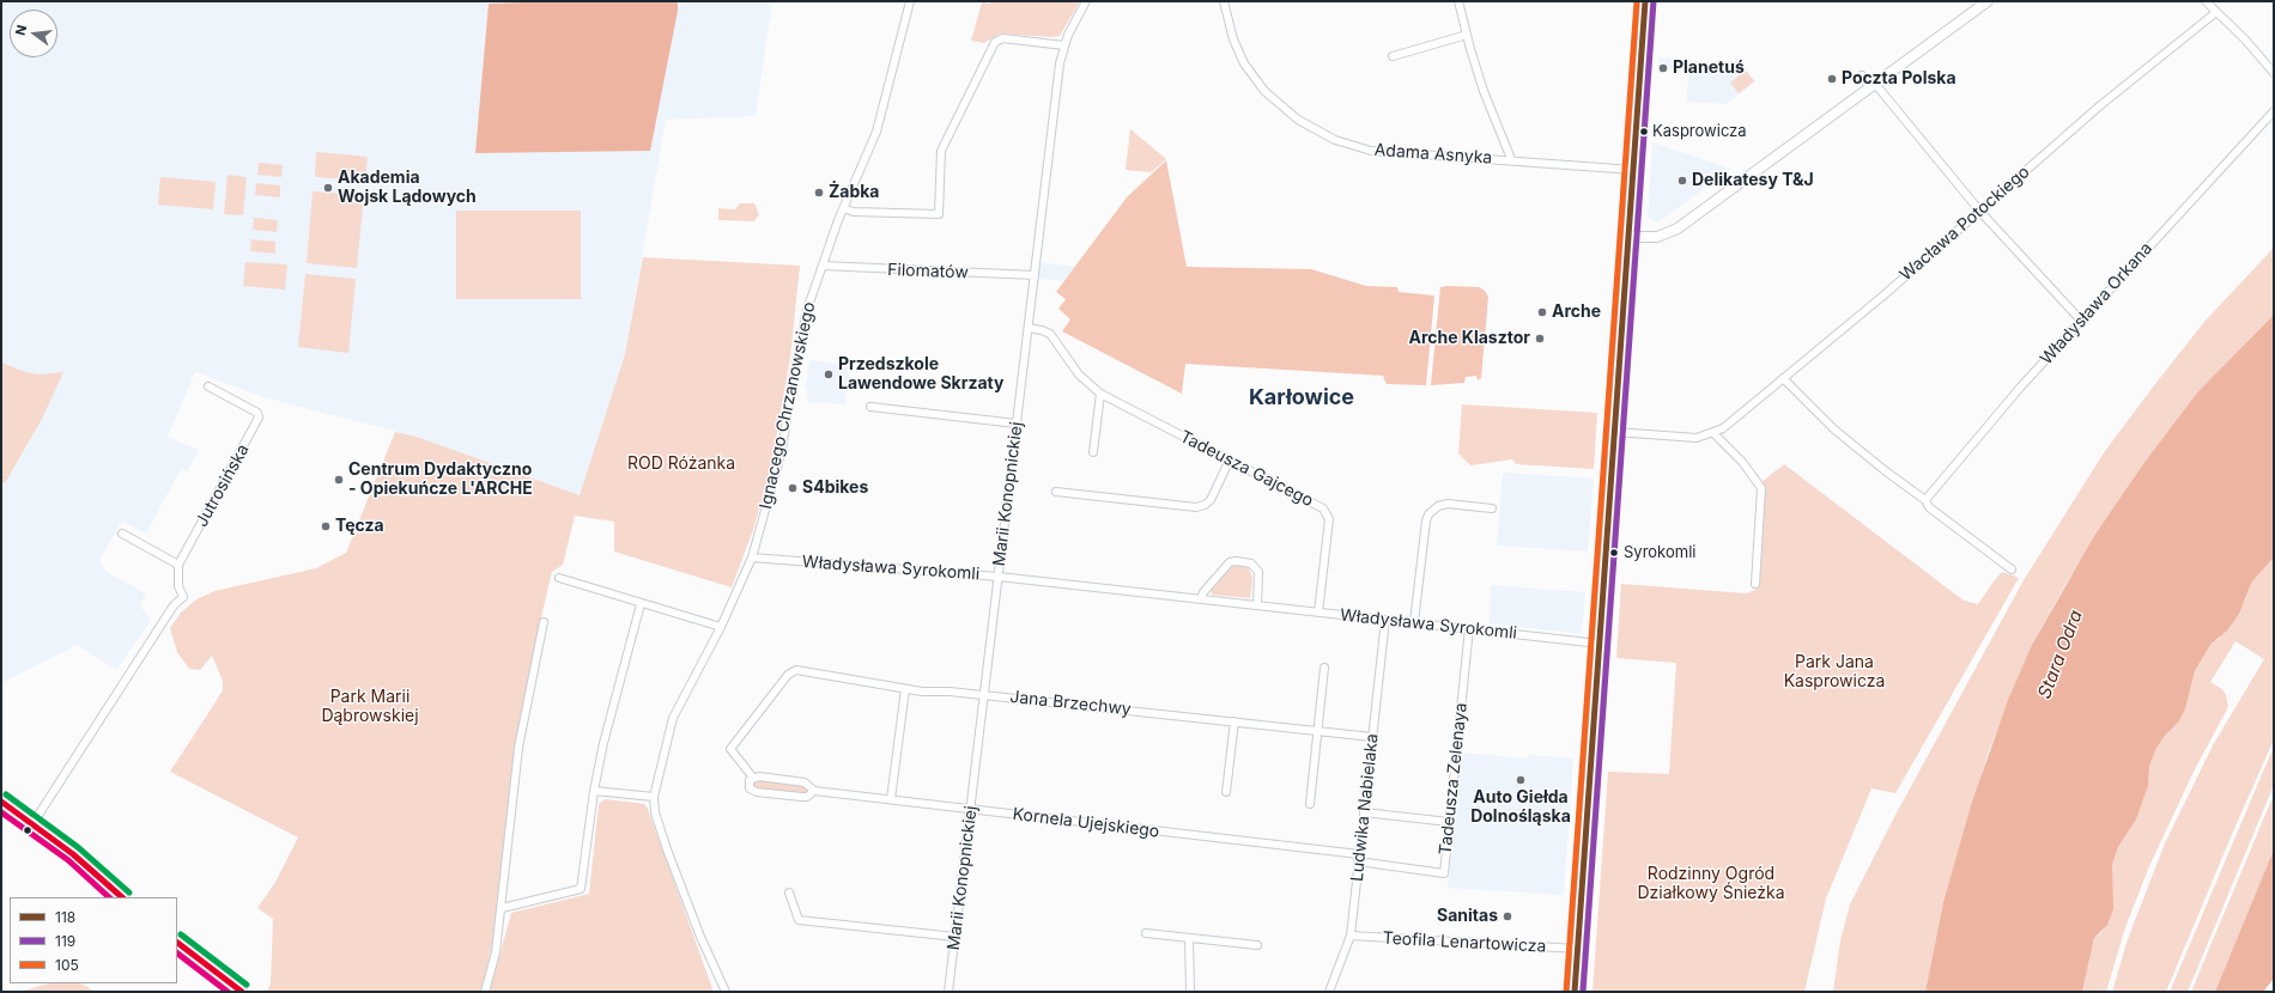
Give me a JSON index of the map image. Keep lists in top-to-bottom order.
{
  "streets": {
    "street": [
      "Adama Asnyka",
      "Wacława Potockiego",
      "Filomatów",
      "Władysława Orkana",
      "Ignacego Chrzanowskiego",
      "Tadeusza Gajcego",
      "Jutrosińska",
      "Marii Konopnickiej",
      "Władysława Syrokomli",
      "Jana Brzechwy",
      "Tadeusza Zelenaya",
      "Ludwika Nabielaka",
      "Kornela Ujejskiego",
      "Teofila Lenartowicza"
    ]
  },
  "crossings": [
    ["Filomatów", "Ignacego Chrzanowskiego"],
    ["Filomatów", "Marii Konopnickiej"],
    ["Ignacego Chrzanowskiego", "Władysława Syrokomli"],
    ["Tadeusza Gajcego", "Marii Konopnickiej"],
    ["Tadeusza Gajcego", "Władysława Syrokomli"],
    ["Marii Konopnickiej", "Władysława Syrokomli"],
    ["Marii Konopnickiej", "Jana Brzechwy"],
    ["Marii Konopnickiej", "Kornela Ujejskiego"],
    ["Władysława Syrokomli", "Tadeusza Zelenaya"],
    ["Władysława Syrokomli", "Ludwika Nabielaka"],
    ["Jana Brzechwy", "Ludwika Nabielaka"],
    ["Jana Brzechwy", "Kornela Ujejskiego"],
    ["Tadeusza Zelenaya", "Ludwika Nabielaka"],
    ["Tadeusza Zelenaya", "Kornela Ujejskiego"],
    ["Ludwika Nabielaka", "Kornela Ujejskiego"],
    ["Ludwika Nabielaka", "Teofila Lenartowicza"]
  ],
  "districts": ["Karłowice"],
  "water": ["Stara Odra"],
  "parks": [
    "ROD Różanka",
    "Park Jana Kasprowicza",
    "Park Marii Dąbrowskiej",
    "Rodzinny Ogród Działkowy Śnieżka"
  ],
  "places": [
    "Planetuś",
    "Poczta Polska",
    "Kasprowicza",
    "Delikatesy T&J",
    "Akademia Wojsk Lądowych",
    "Żabka",
    "Arche",
    "Arche Klasztor",
    "Przedszkole Lawendowe Skrzaty",
    "Centrum Dydaktyczno - Opiekuńcze L'ARCHE",
    "S4bikes",
    "Tęcza",
    "Syrokomli",
    "Auto Giełda Dolnośląska",
    "Sanitas"
  ],
  "lines": ["transit line 118", "transit line 119", "transit line 105"],
  "legend": ["118", "119", "105"],
  "north": "left"
}
